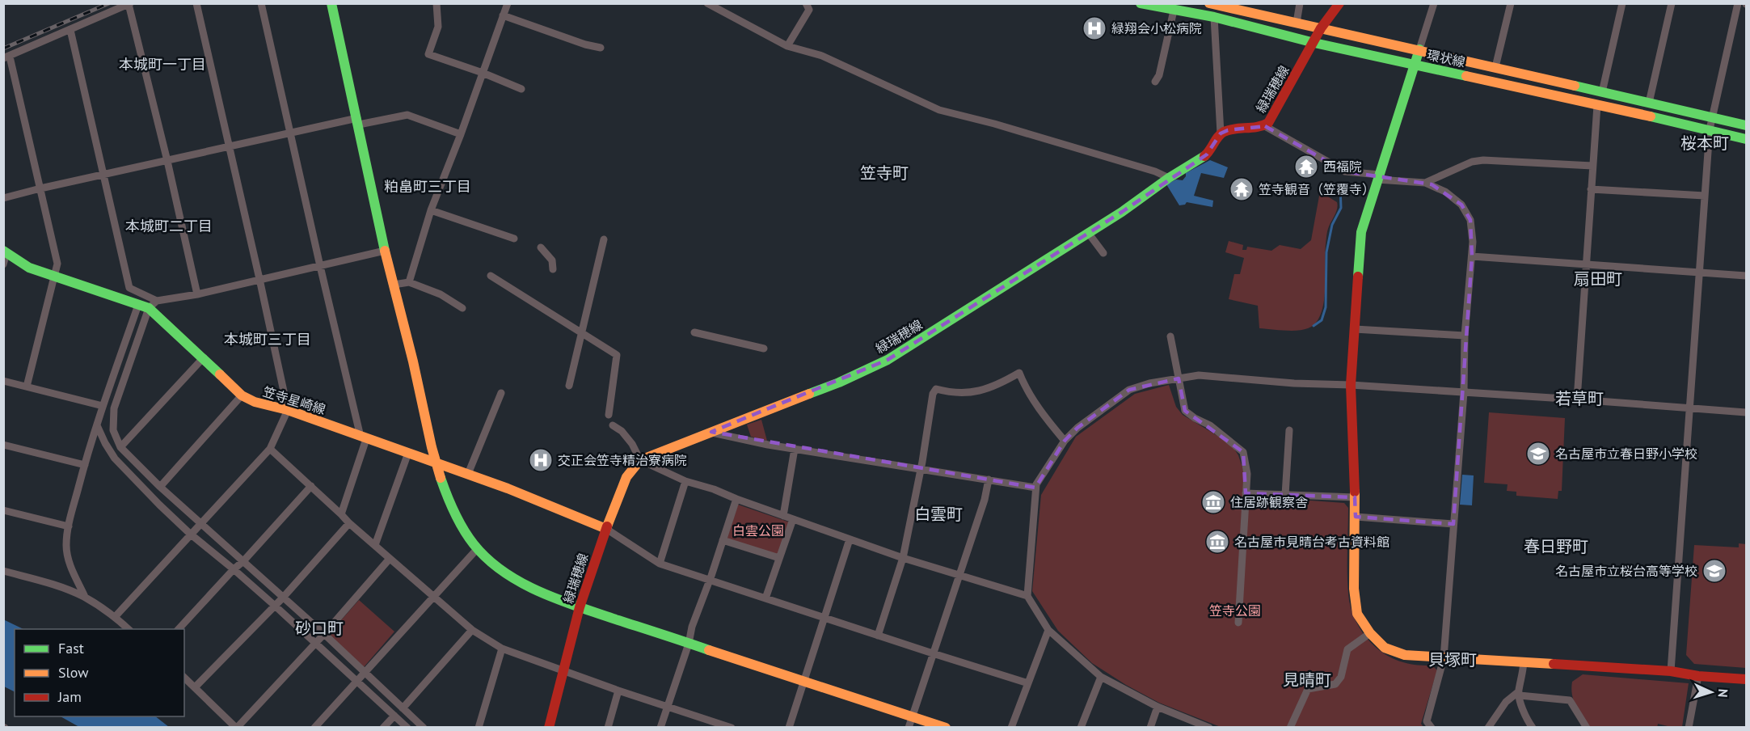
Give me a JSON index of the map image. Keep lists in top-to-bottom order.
{
  "streets": {
    "main road": ["環状線", "緑瑞穂線", "笠寺星崎線"]
  },
  "crossings": [
    ["環状線", "緑瑞穂線"],
    ["緑瑞穂線", "笠寺星崎線"]
  ],
  "districts": [
    "本城町一丁目",
    "桜本町",
    "笠寺町",
    "粕畠町三丁目",
    "本城町二丁目",
    "扇田町",
    "本城町三丁目",
    "若草町",
    "白雲町",
    "春日野町",
    "砂口町",
    "貝塚町",
    "見晴町"
  ],
  "parks": ["白雲公園", "笠寺公園"],
  "places": {
    "hospital": ["緑翔会小松病院", "交正会笠寺精治寮病院"],
    "temple": ["西福院", "笠寺観音（笠覆寺）"],
    "school or university": ["名古屋市立春日野小学校", "名古屋市立桜台高等学校"],
    "museum": ["住居跡観察舎", "名古屋市見晴台考古資料館"]
  },
  "legend": ["Fast", "Slow", "Jam"],
  "north": "right"
}
